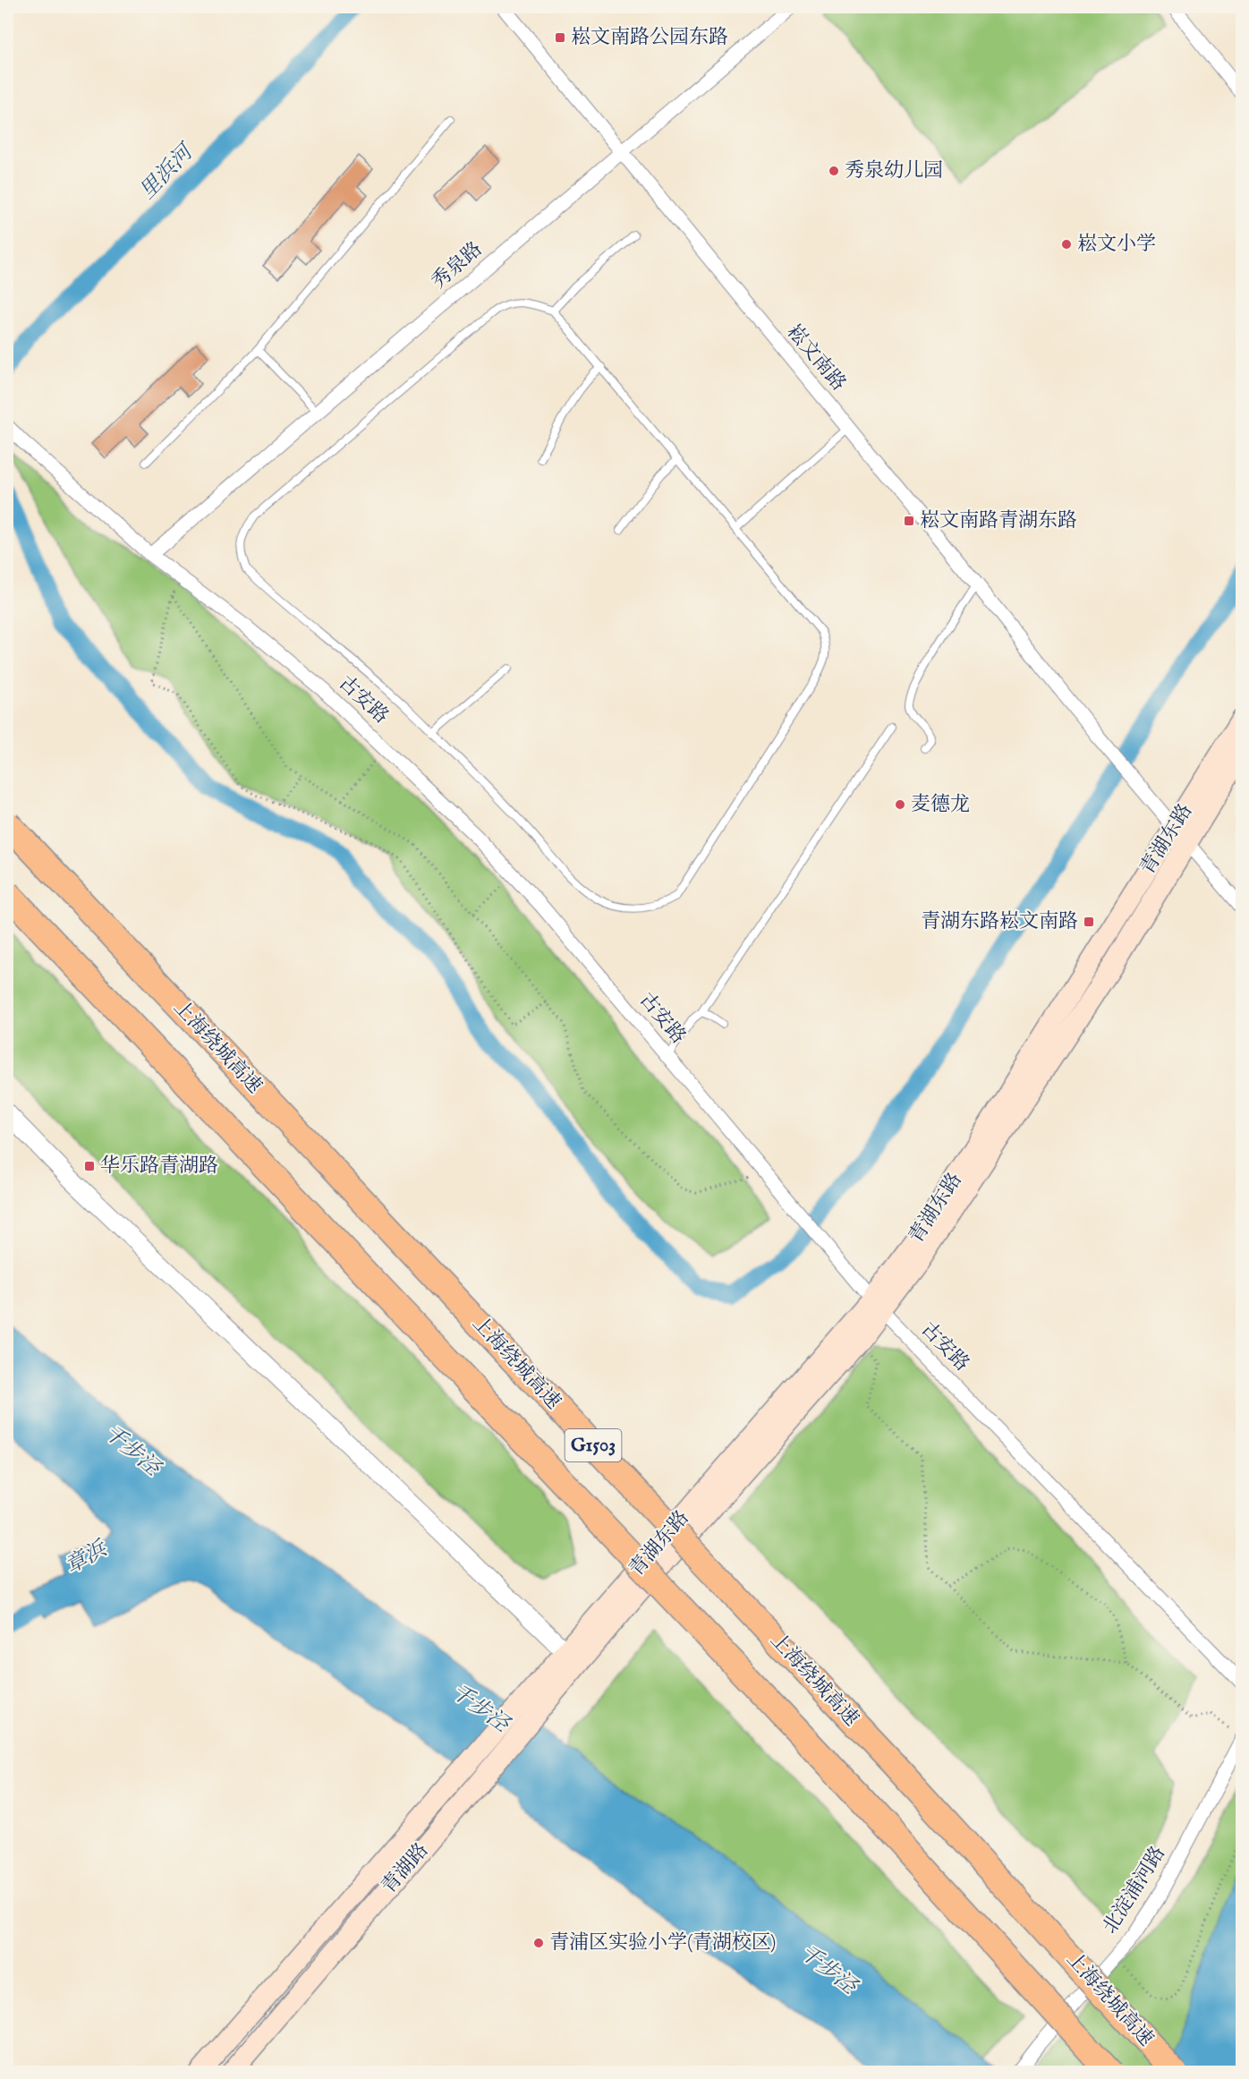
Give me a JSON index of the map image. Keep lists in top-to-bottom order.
{
  "streets": {
    "highway": ["上海绕城高速", "G1503"],
    "main road": ["青湖东路", "青湖路"],
    "street": [
      "秀泉路",
      "崧文南路",
      "古安路",
      "北淀浦河路"
    ]
  },
  "crossings": [
    ["秀泉路", "崧文南路"],
    ["秀泉路", "古安路"],
    ["崧文南路", "青湖东路"],
    ["古安路", "青湖东路"],
    ["青湖东路", "青湖路"]
  ],
  "water": ["里浜河", "千步泾", "章浜"],
  "places": {
    "transit": [
      "崧文南路公园东路",
      "崧文南路青湖东路",
      "青湖东路崧文南路",
      "华乐路青湖路"
    ],
    "other": [
      "秀泉幼儿园",
      "崧文小学",
      "麦德龙",
      "青浦区实验小学(青湖校区)"
    ]
  }
}
